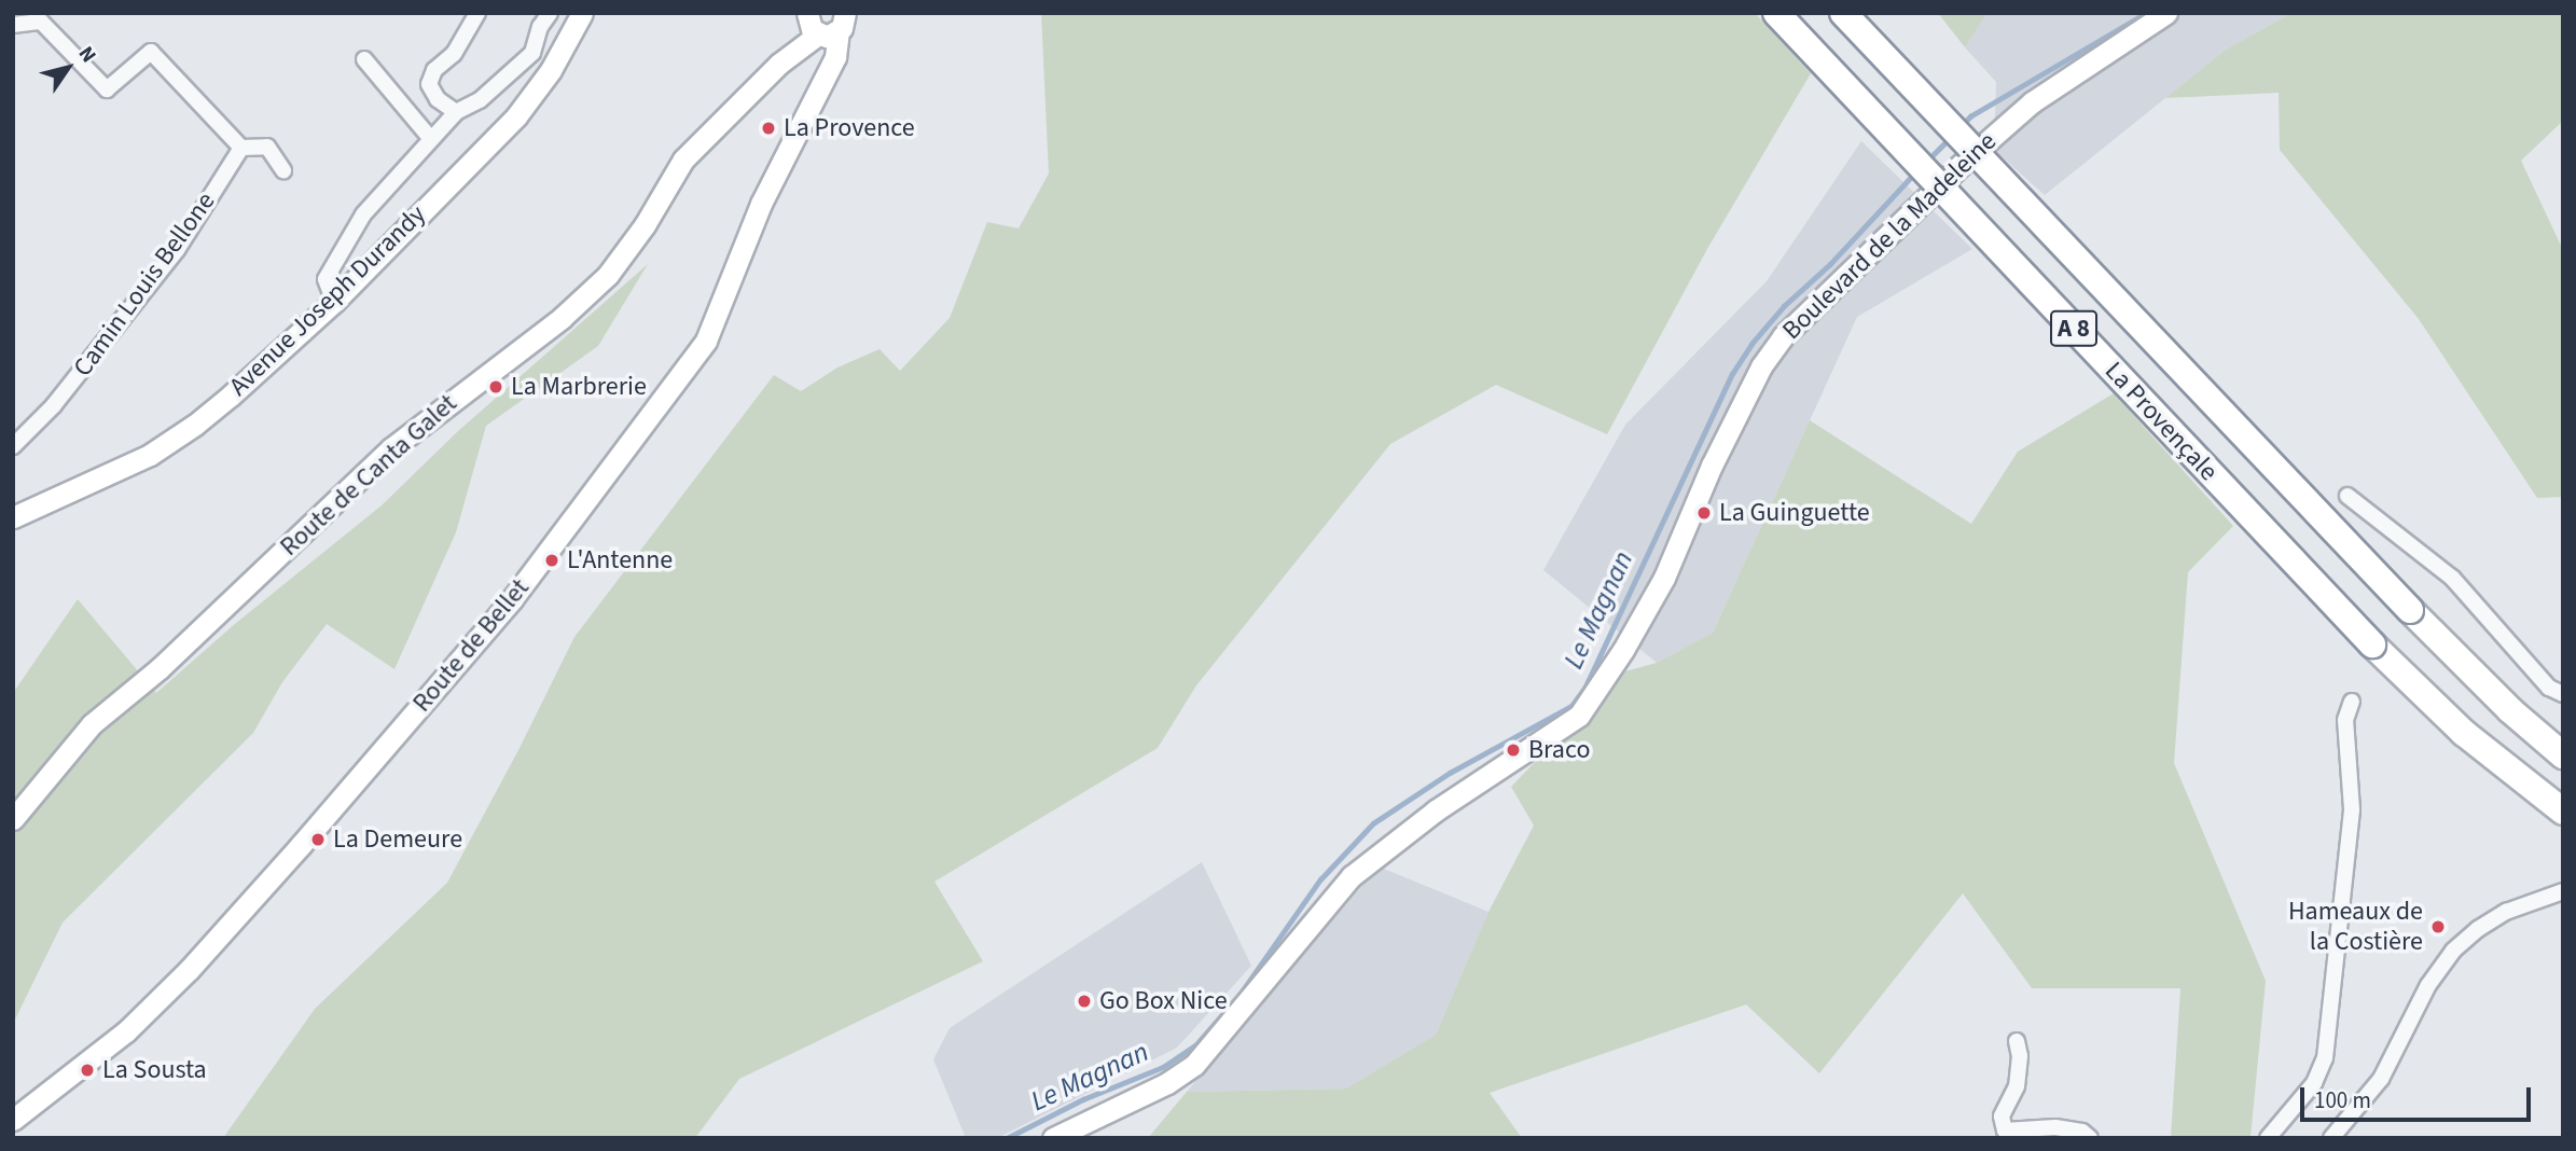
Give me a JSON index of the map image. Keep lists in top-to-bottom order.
{
  "streets": {
    "highway": ["A 8", "La Provençale"],
    "street": [
      "Boulevard de la Madeleine",
      "Camin Louis Bellone",
      "Avenue Joseph Durandy",
      "Route de Canta Galet",
      "Route de Bellet"
    ]
  },
  "crossings": [
    ["Route de Canta Galet", "Route de Bellet"]
  ],
  "water": ["Le Magnan"],
  "places": [
    "La Provence",
    "La Marbrerie",
    "La Guinguette",
    "L'Antenne",
    "Braco",
    "La Demeure",
    "Hameaux de la Costière",
    "Go Box Nice",
    "La Sousta"
  ],
  "scale_bar": "100 m",
  "north": "top right"
}
